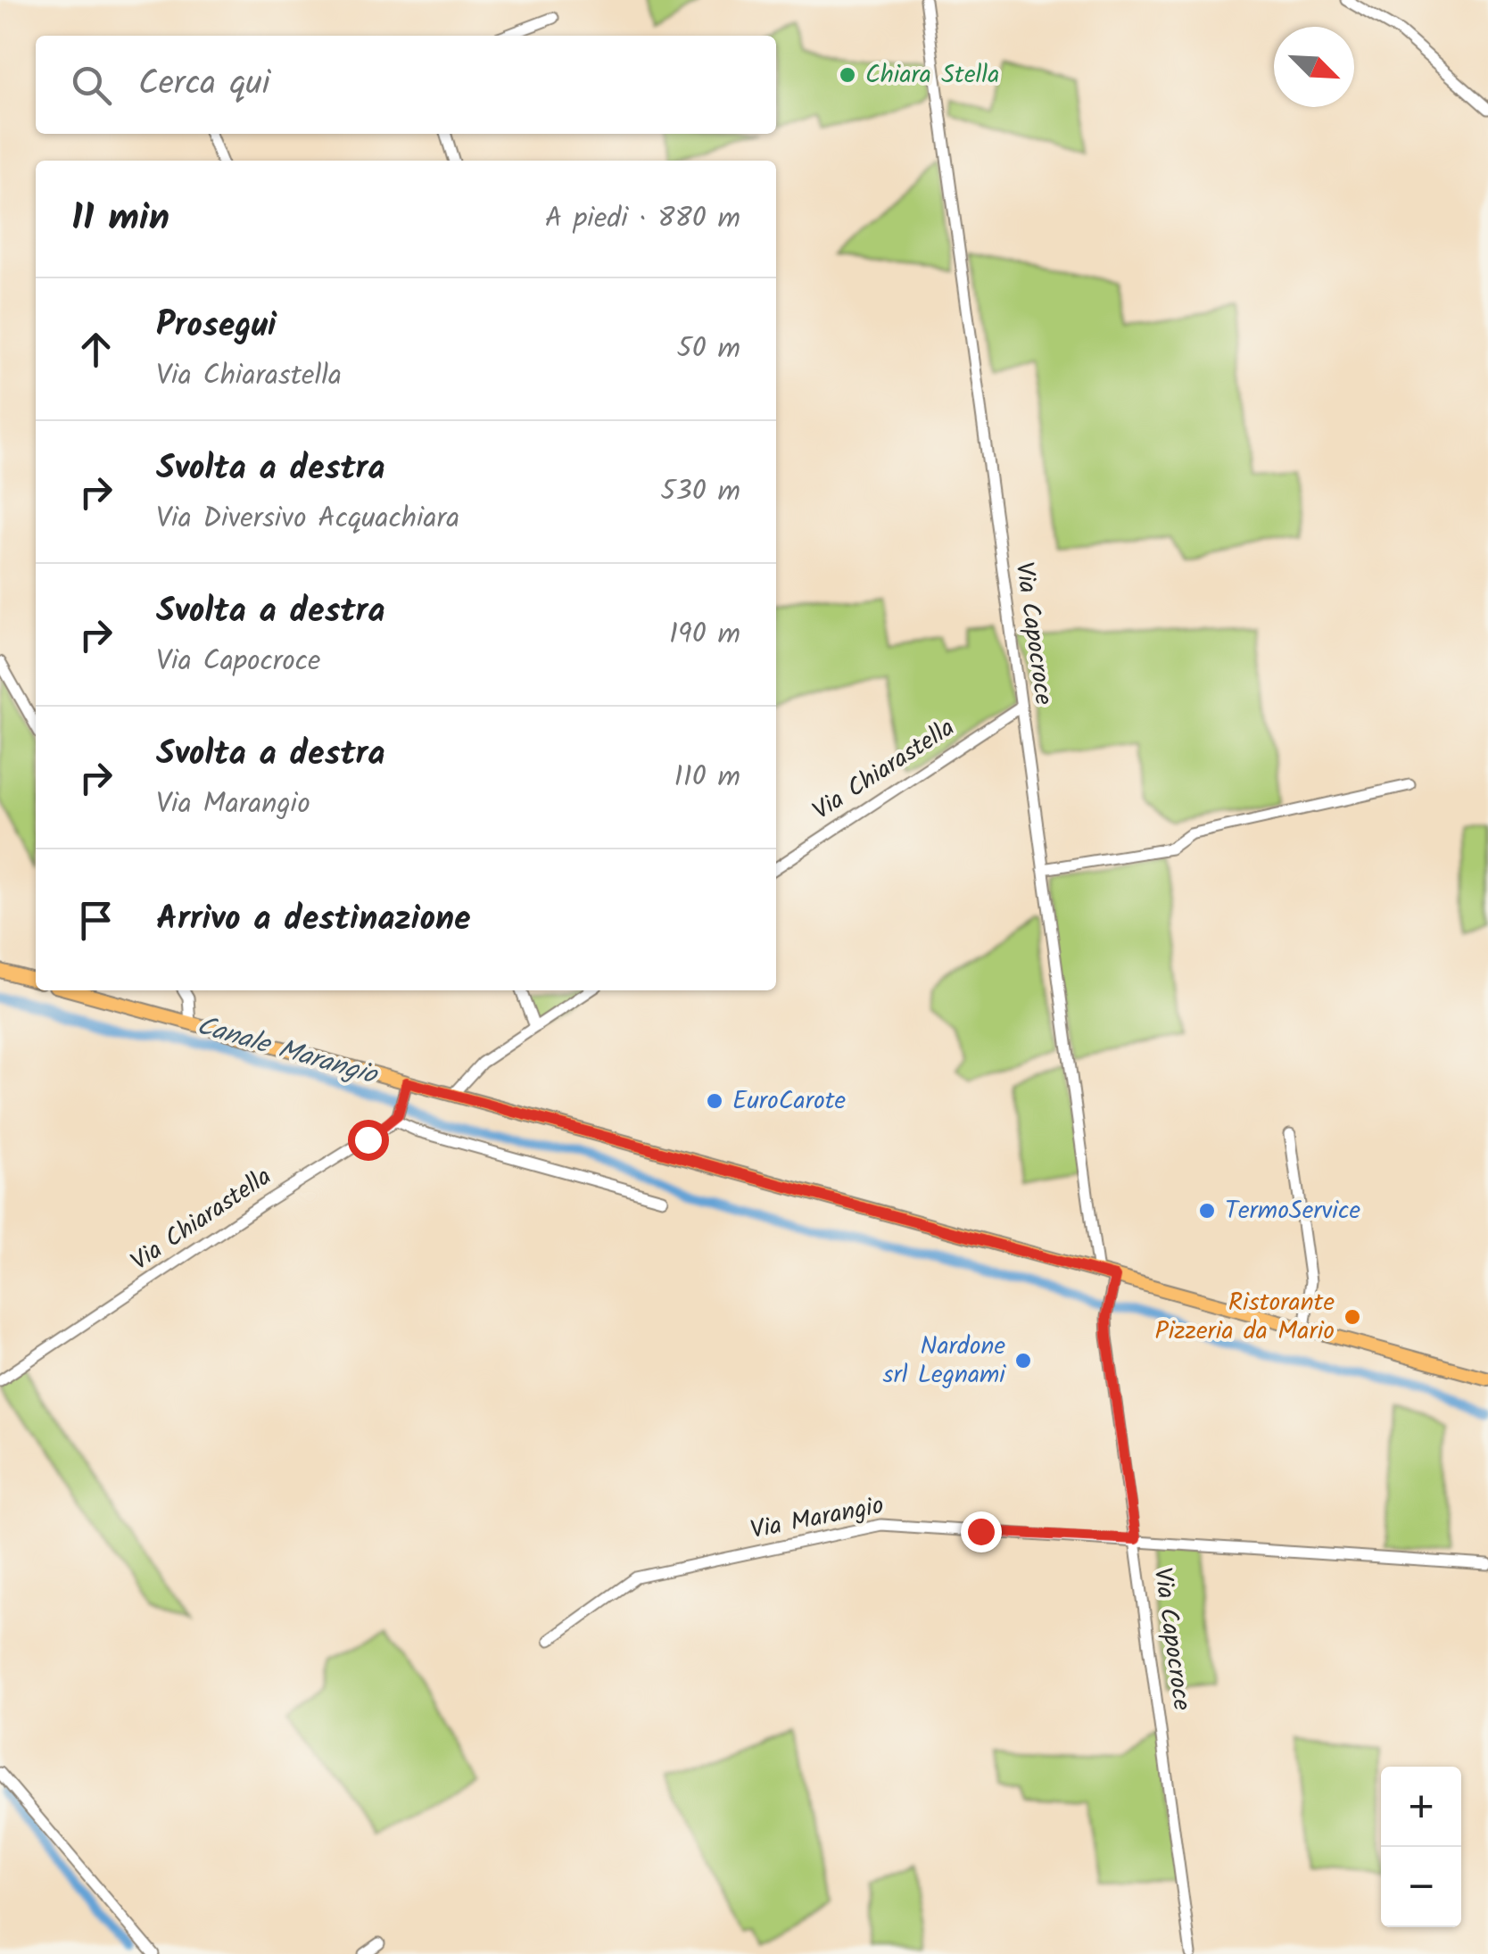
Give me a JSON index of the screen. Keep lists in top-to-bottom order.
{
  "streets": {
    "street": ["Via Capocroce", "Via Chiarastella", "Via Marangio"]
  },
  "crossings": [
    ["Via Capocroce", "Via Chiarastella"],
    ["Via Capocroce", "Via Marangio"]
  ],
  "water": ["Canale Marangio"],
  "places": [
    "Chiara Stella",
    "EuroCarote",
    "TermoService",
    "Ristorante Pizzeria da Mario",
    "Nardone srl Legnami"
  ],
  "north": "bottom right",
  "page": {
    "search": "Cerca qui",
    "heading": ["11 min", "A piedi · 880 m"],
    "list": [
      ["Prosegui", "Via Chiarastella", "50 m"],
      ["Svolta a destra", "Via Diversivo Acquachiara", "530 m"],
      ["Svolta a destra", "Via Capocroce", "190 m"],
      ["Svolta a destra", "Via Marangio", "110 m"],
      "Arrivo a destinazione"
    ],
    "map_buttons": ["+", "−"]
  }
}
